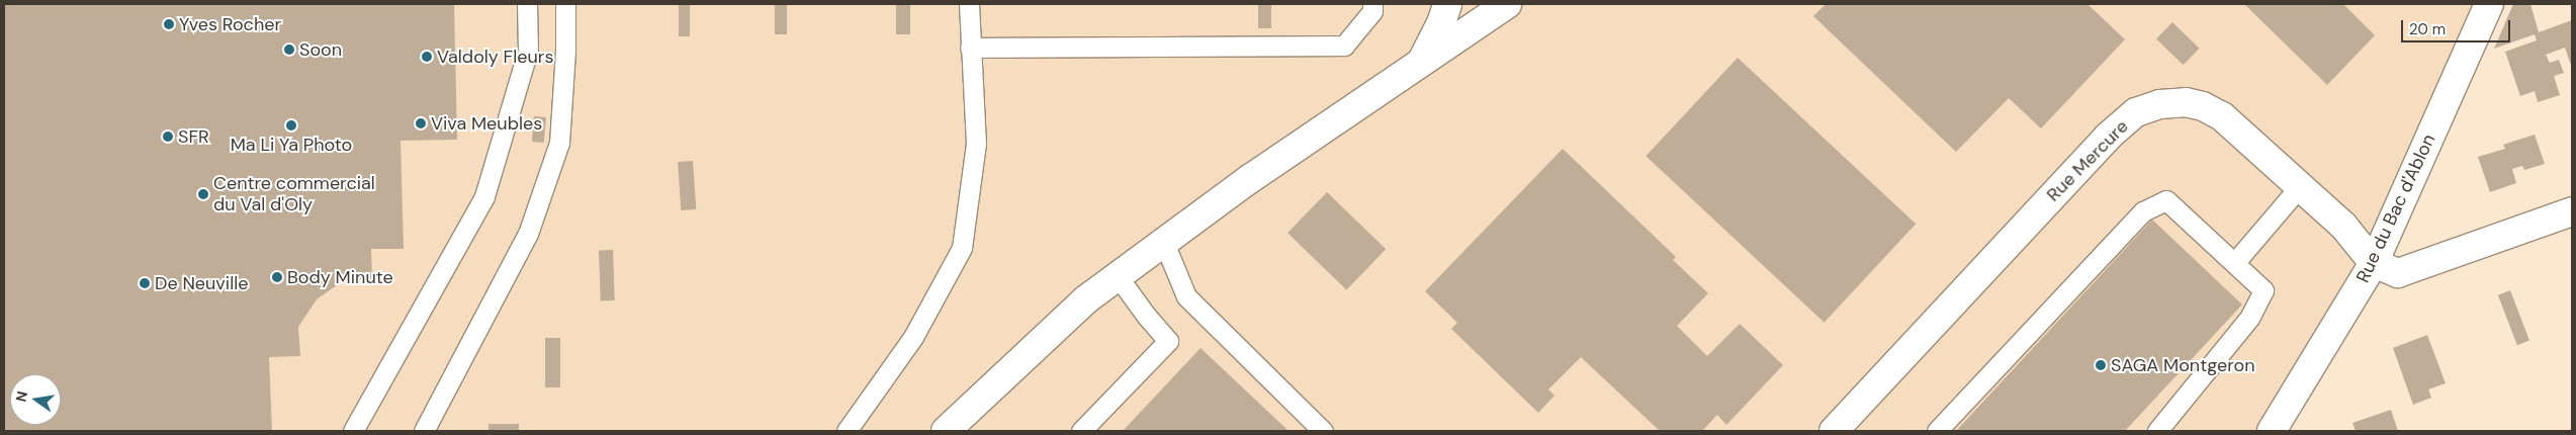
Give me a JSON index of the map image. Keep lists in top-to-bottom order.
{
  "streets": {
    "street": ["Rue Mercure", "Rue du Bac d'Ablon"]
  },
  "crossings": [
    ["Rue Mercure", "Rue du Bac d'Ablon"]
  ],
  "places": [
    "Yves Rocher",
    "Soon",
    "Valdoly Fleurs",
    "Viva Meubles",
    "Ma Li Ya Photo",
    "SFR",
    "Centre commercial du Val d'Oly",
    "Body Minute",
    "De Neuville",
    "SAGA Montgeron"
  ],
  "scale_bar": "20 m",
  "north": "left"
}
